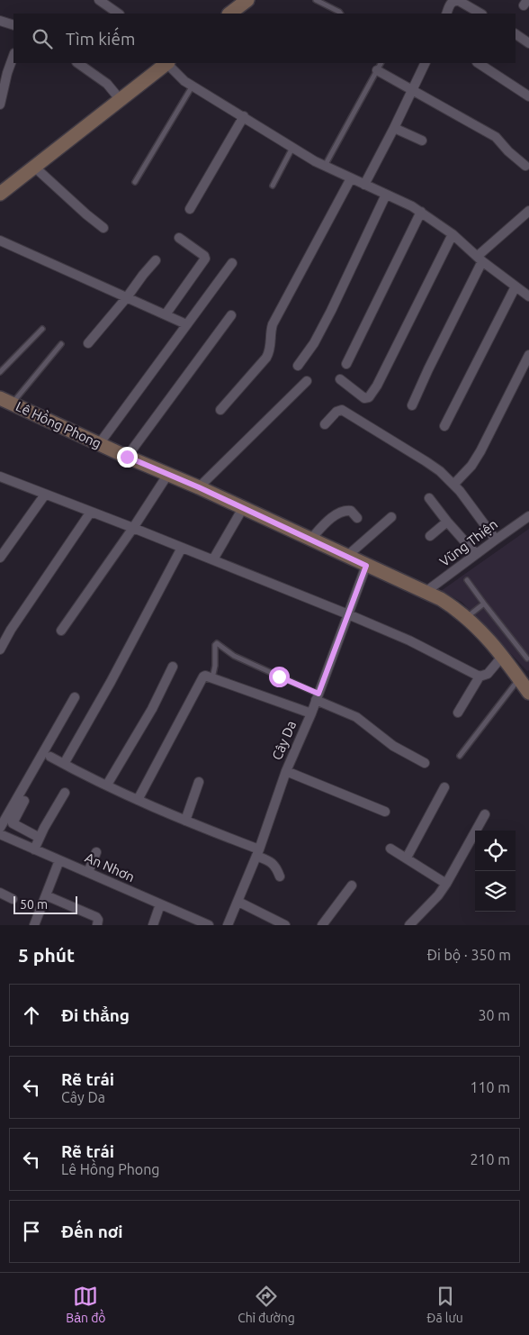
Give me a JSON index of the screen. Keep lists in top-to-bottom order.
{
  "streets": {
    "main road": ["Lê Hồng Phong"],
    "street": ["Vũng Thiện", "Cây Da", "An Nhơn"]
  },
  "crossings": [
    ["Lê Hồng Phong", "Vũng Thiện"],
    ["Lê Hồng Phong", "Cây Da"]
  ],
  "scale_bar": "50 m",
  "page": {
    "search": "Tìm kiếm",
    "scale": "50 m",
    "heading": ["5 phút", "Đi bộ · 350 m"],
    "list": [
      ["Đi thẳng", "30 m"],
      ["Rẽ trái", "Cây Da", "110 m"],
      ["Rẽ trái", "Lê Hồng Phong", "210 m"],
      "Đến nơi"
    ],
    "nav": ["Bản đồ", "Chỉ đường", "Đã lưu"]
  }
}
